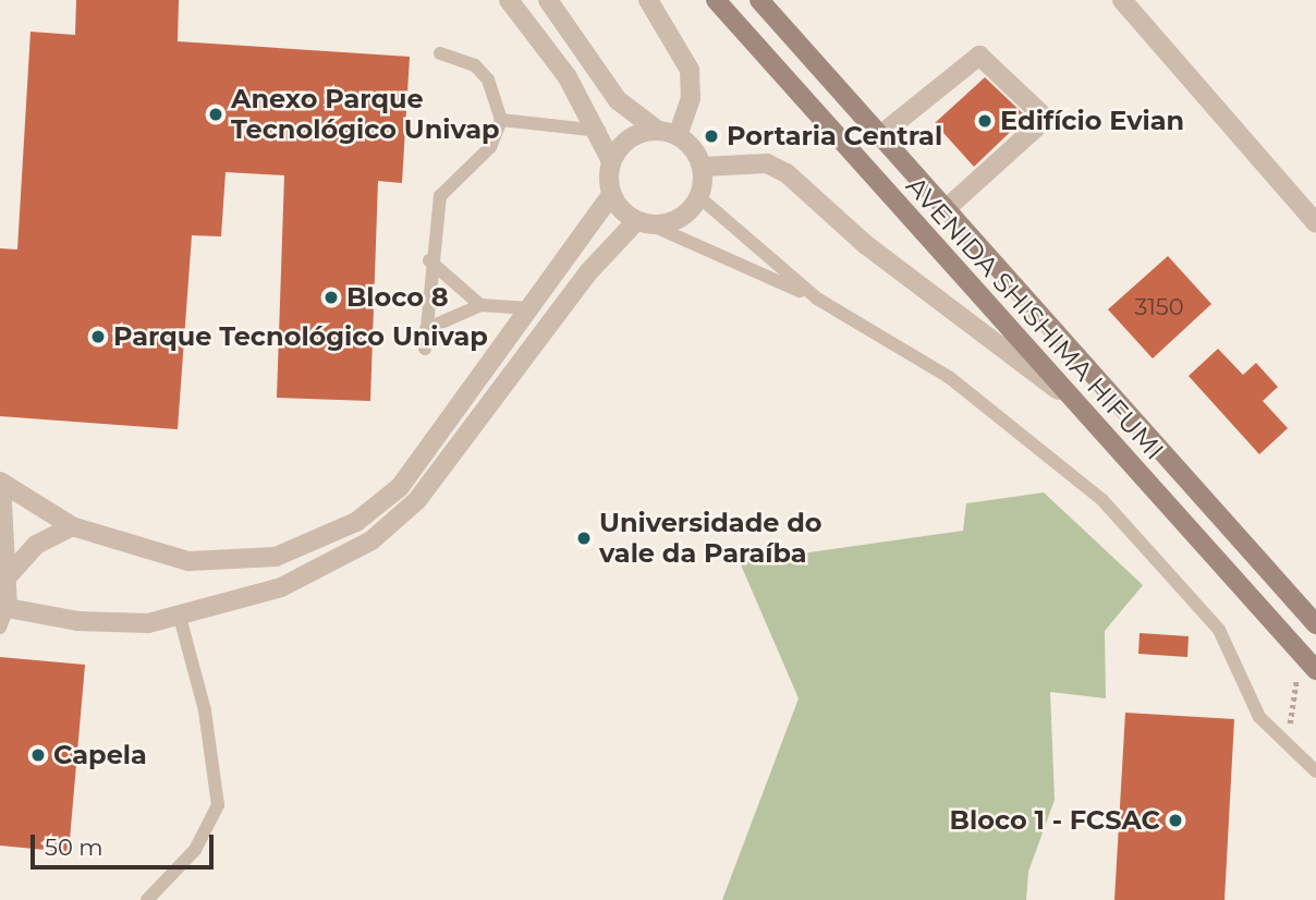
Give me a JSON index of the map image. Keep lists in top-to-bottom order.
{
  "streets": {
    "street": ["AVENIDA SHISHIMA HIFUMI"]
  },
  "places": [
    "Anexo Parque Tecnológico Univap",
    "Edifício Evian",
    "Portaria Central",
    "Bloco 8",
    "Parque Tecnológico Univap",
    "Universidade do vale da Paraíba",
    "Capela",
    "Bloco 1 - FCSAC"
  ],
  "house_numbers": ["3150"],
  "scale_bar": "50 m"
}
